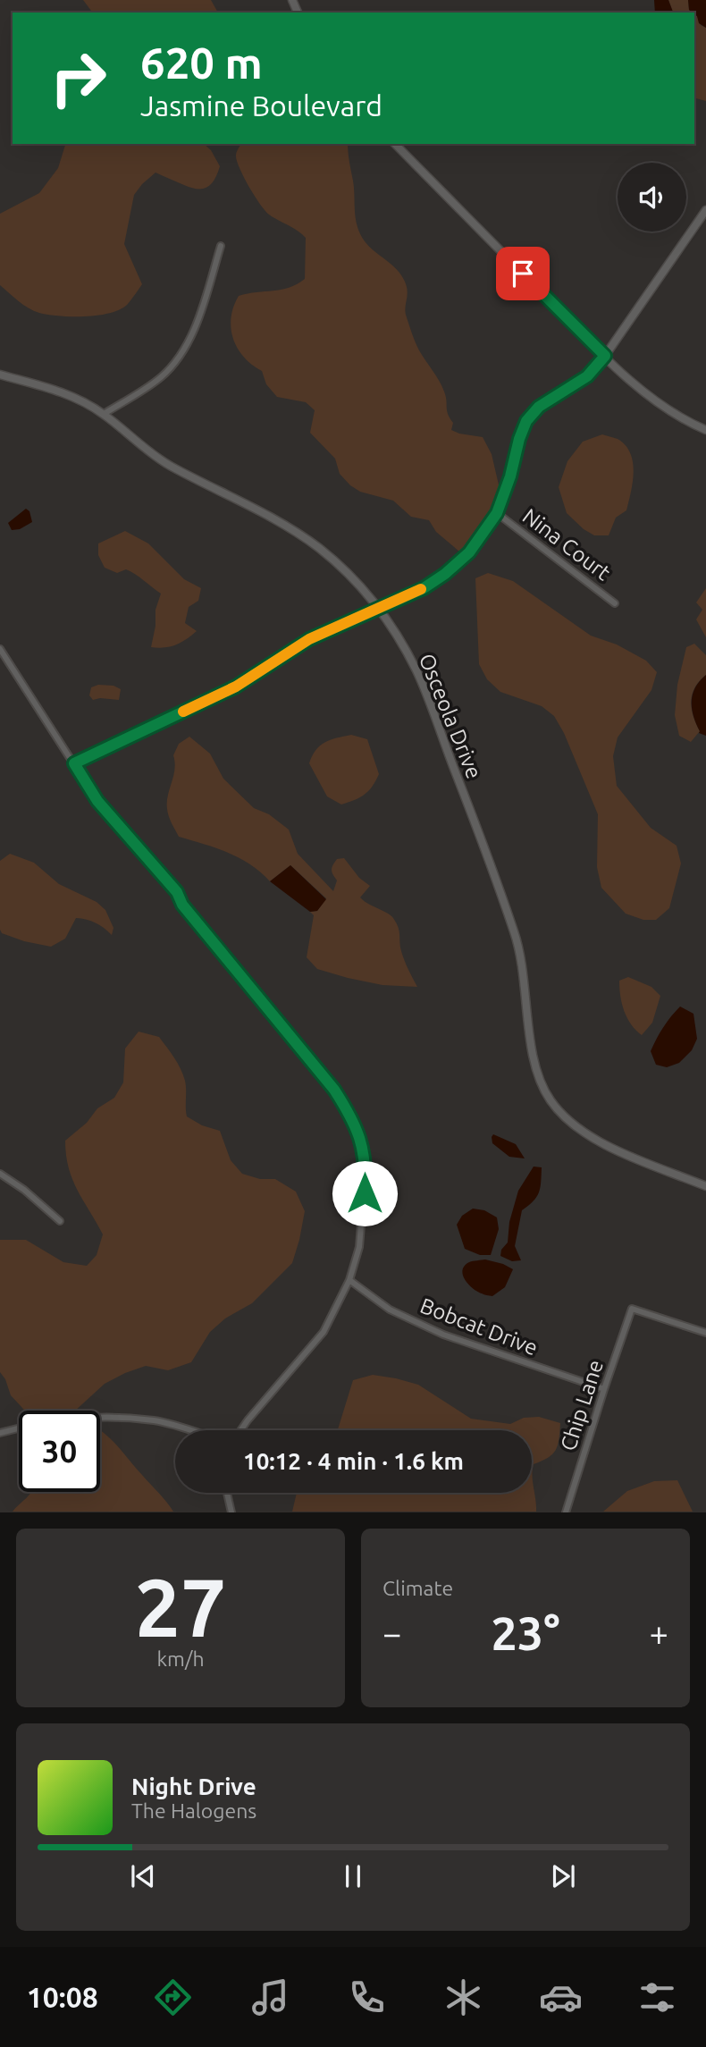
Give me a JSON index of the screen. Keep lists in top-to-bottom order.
{
  "streets": {
    "street": [
      "Nina Court",
      "Osceola Drive",
      "Bobcat Drive",
      "Chip Lane"
    ]
  },
  "crossings": [
    ["Bobcat Drive", "Chip Lane"]
  ],
  "page": {
    "turn": ["620 m", "Jasmine Boulevard"],
    "limit": "30",
    "trip": "10:12 · 4 min · 1.6 km",
    "tile": [
      ["27", "km/h"],
      "Climate"
    ],
    "heat": ["−", "23°", "+"],
    "song": ["Night Drive", "The Halogens"],
    "tabs": "10:08"
  }
}
